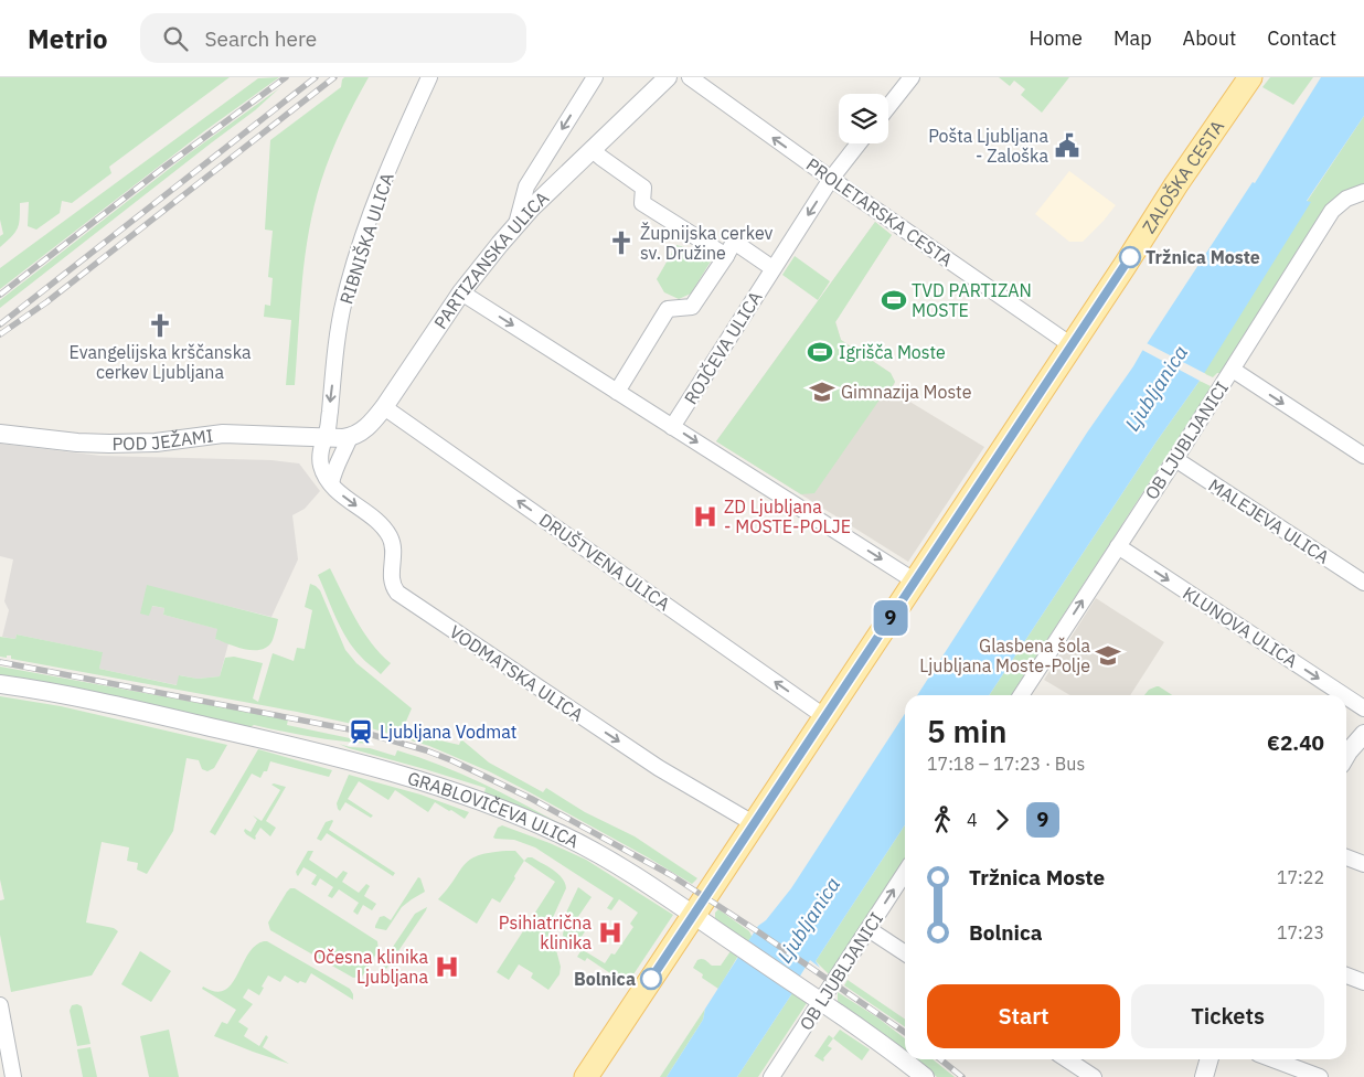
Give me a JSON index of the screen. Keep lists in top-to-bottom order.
{
  "streets": {
    "main road": ["ZALOŠKA CESTA"],
    "street": [
      "PROLETARSKA CESTA",
      "RIBNIŠKA ULICA",
      "PARTIZANSKA ULICA",
      "ROJČEVA ULICA",
      "POD JEŽAMI",
      "OB LJUBLJANICI",
      "MALEJEVA ULICA",
      "DRUŠTVENA ULICA",
      "KLUNOVA ULICA",
      "VODMATSKA ULICA",
      "GRABLOVIČEVA ULICA"
    ]
  },
  "crossings": [
    ["ZALOŠKA CESTA", "PROLETARSKA CESTA"],
    ["ZALOŠKA CESTA", "DRUŠTVENA ULICA"],
    ["ZALOŠKA CESTA", "VODMATSKA ULICA"],
    ["ZALOŠKA CESTA", "GRABLOVIČEVA ULICA"],
    ["PROLETARSKA CESTA", "ROJČEVA ULICA"],
    ["RIBNIŠKA ULICA", "POD JEŽAMI"],
    ["RIBNIŠKA ULICA", "VODMATSKA ULICA"],
    ["PARTIZANSKA ULICA", "DRUŠTVENA ULICA"],
    ["POD JEŽAMI", "VODMATSKA ULICA"],
    ["OB LJUBLJANICI", "MALEJEVA ULICA"],
    ["OB LJUBLJANICI", "KLUNOVA ULICA"],
    ["OB LJUBLJANICI", "GRABLOVIČEVA ULICA"]
  ],
  "one_way": [
    "RIBNIŠKA ULICA",
    "DRUŠTVENA ULICA",
    "KLUNOVA ULICA",
    "VODMATSKA ULICA"
  ],
  "water": ["Ljubljanica"],
  "places": {
    "public building": ["Pošta Ljubljana - Zaloška"],
    "church": ["Župnijska cerkev sv. Družine", "Evangelijska krščanska cerkev Ljubljana"],
    "other": ["Tržnica Moste", "Bolnica"],
    "sports": ["TVD PARTIZAN MOSTE", "Igrišča Moste"],
    "school or university": ["Gimnazija Moste", "Glasbena šola Ljubljana Moste-Polje"],
    "hospital": ["ZD Ljubljana - MOSTE-POLJE", "Psihiatrična klinika", "Očesna klinika Ljubljana"],
    "station": ["Ljubljana Vodmat"]
  },
  "lines": ["bus line 9"],
  "page": {
    "header": "Metrio",
    "search": "Search here",
    "nav": [
      "Home",
      "Map",
      "About",
      "Contact"
    ],
    "on_map": "9",
    "heading": ["5 min", "17:18 – 17:23 · Bus", "€2.40"],
    "legs": ["4", "9"],
    "list": [
      {
        "name": "Tržnica Moste",
        "value": "17:22"
      },
      {
        "name": "Bolnica",
        "value": "17:23"
      }
    ],
    "buttons": ["Start", "Tickets"]
  }
}
